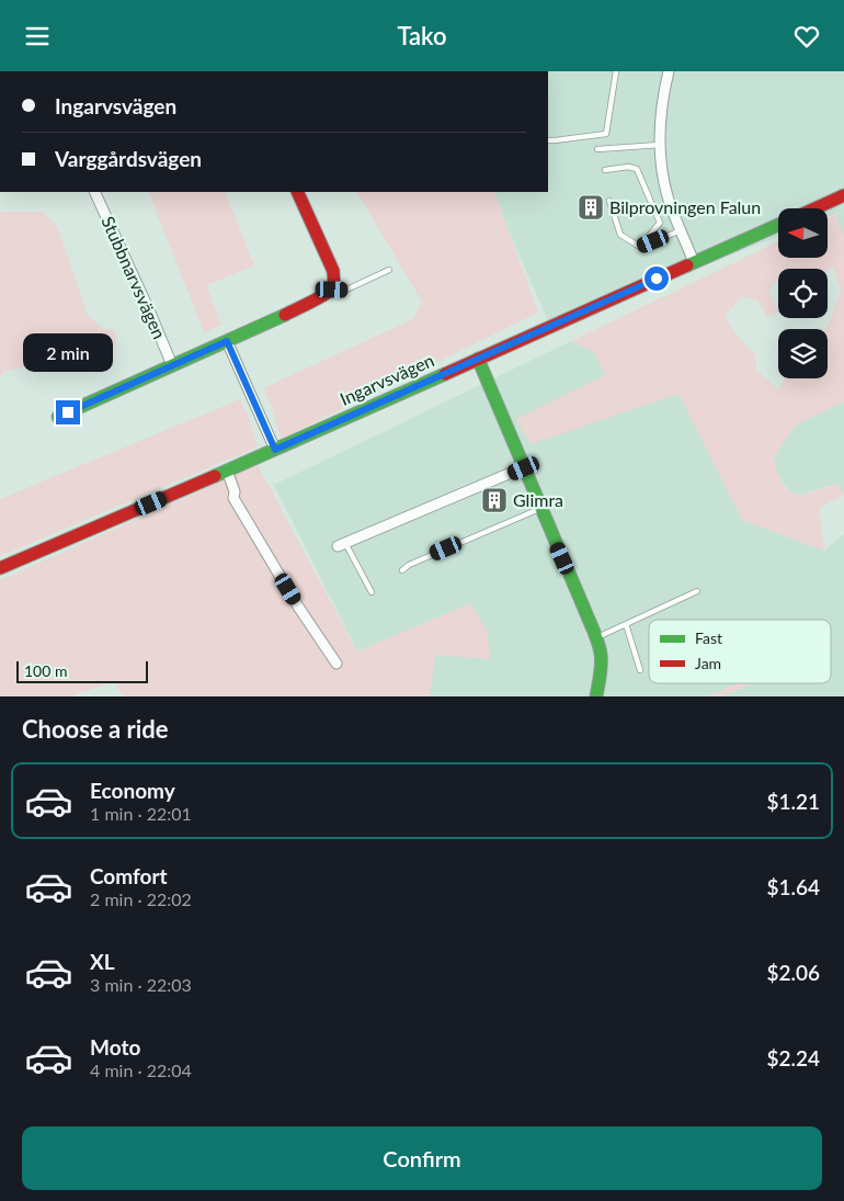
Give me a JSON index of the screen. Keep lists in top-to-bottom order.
{
  "streets": {
    "street": ["Stubbnarvsvägen", "Ingarvsvägen"]
  },
  "places": {
    "building": ["Bilprovningen Falun", "Glimra"]
  },
  "legend": ["Fast", "Jam"],
  "scale_bar": "100 m",
  "north": "left",
  "page": {
    "header": "Tako",
    "banner": ["Ingarvsvägen", "Varggårdsvägen"],
    "bubble": "2 min",
    "scale": "100 m",
    "heading": "Choose a ride",
    "list": [
      {
        "name": "Economy",
        "note": "1 min · 22:01",
        "value": "$1.21"
      },
      {
        "name": "Comfort",
        "note": "2 min · 22:02",
        "value": "$1.64"
      },
      {
        "name": "XL",
        "note": "3 min · 22:03",
        "value": "$2.06"
      },
      {
        "name": "Moto",
        "note": "4 min · 22:04",
        "value": "$2.24"
      }
    ],
    "buttons": "Confirm"
  }
}
